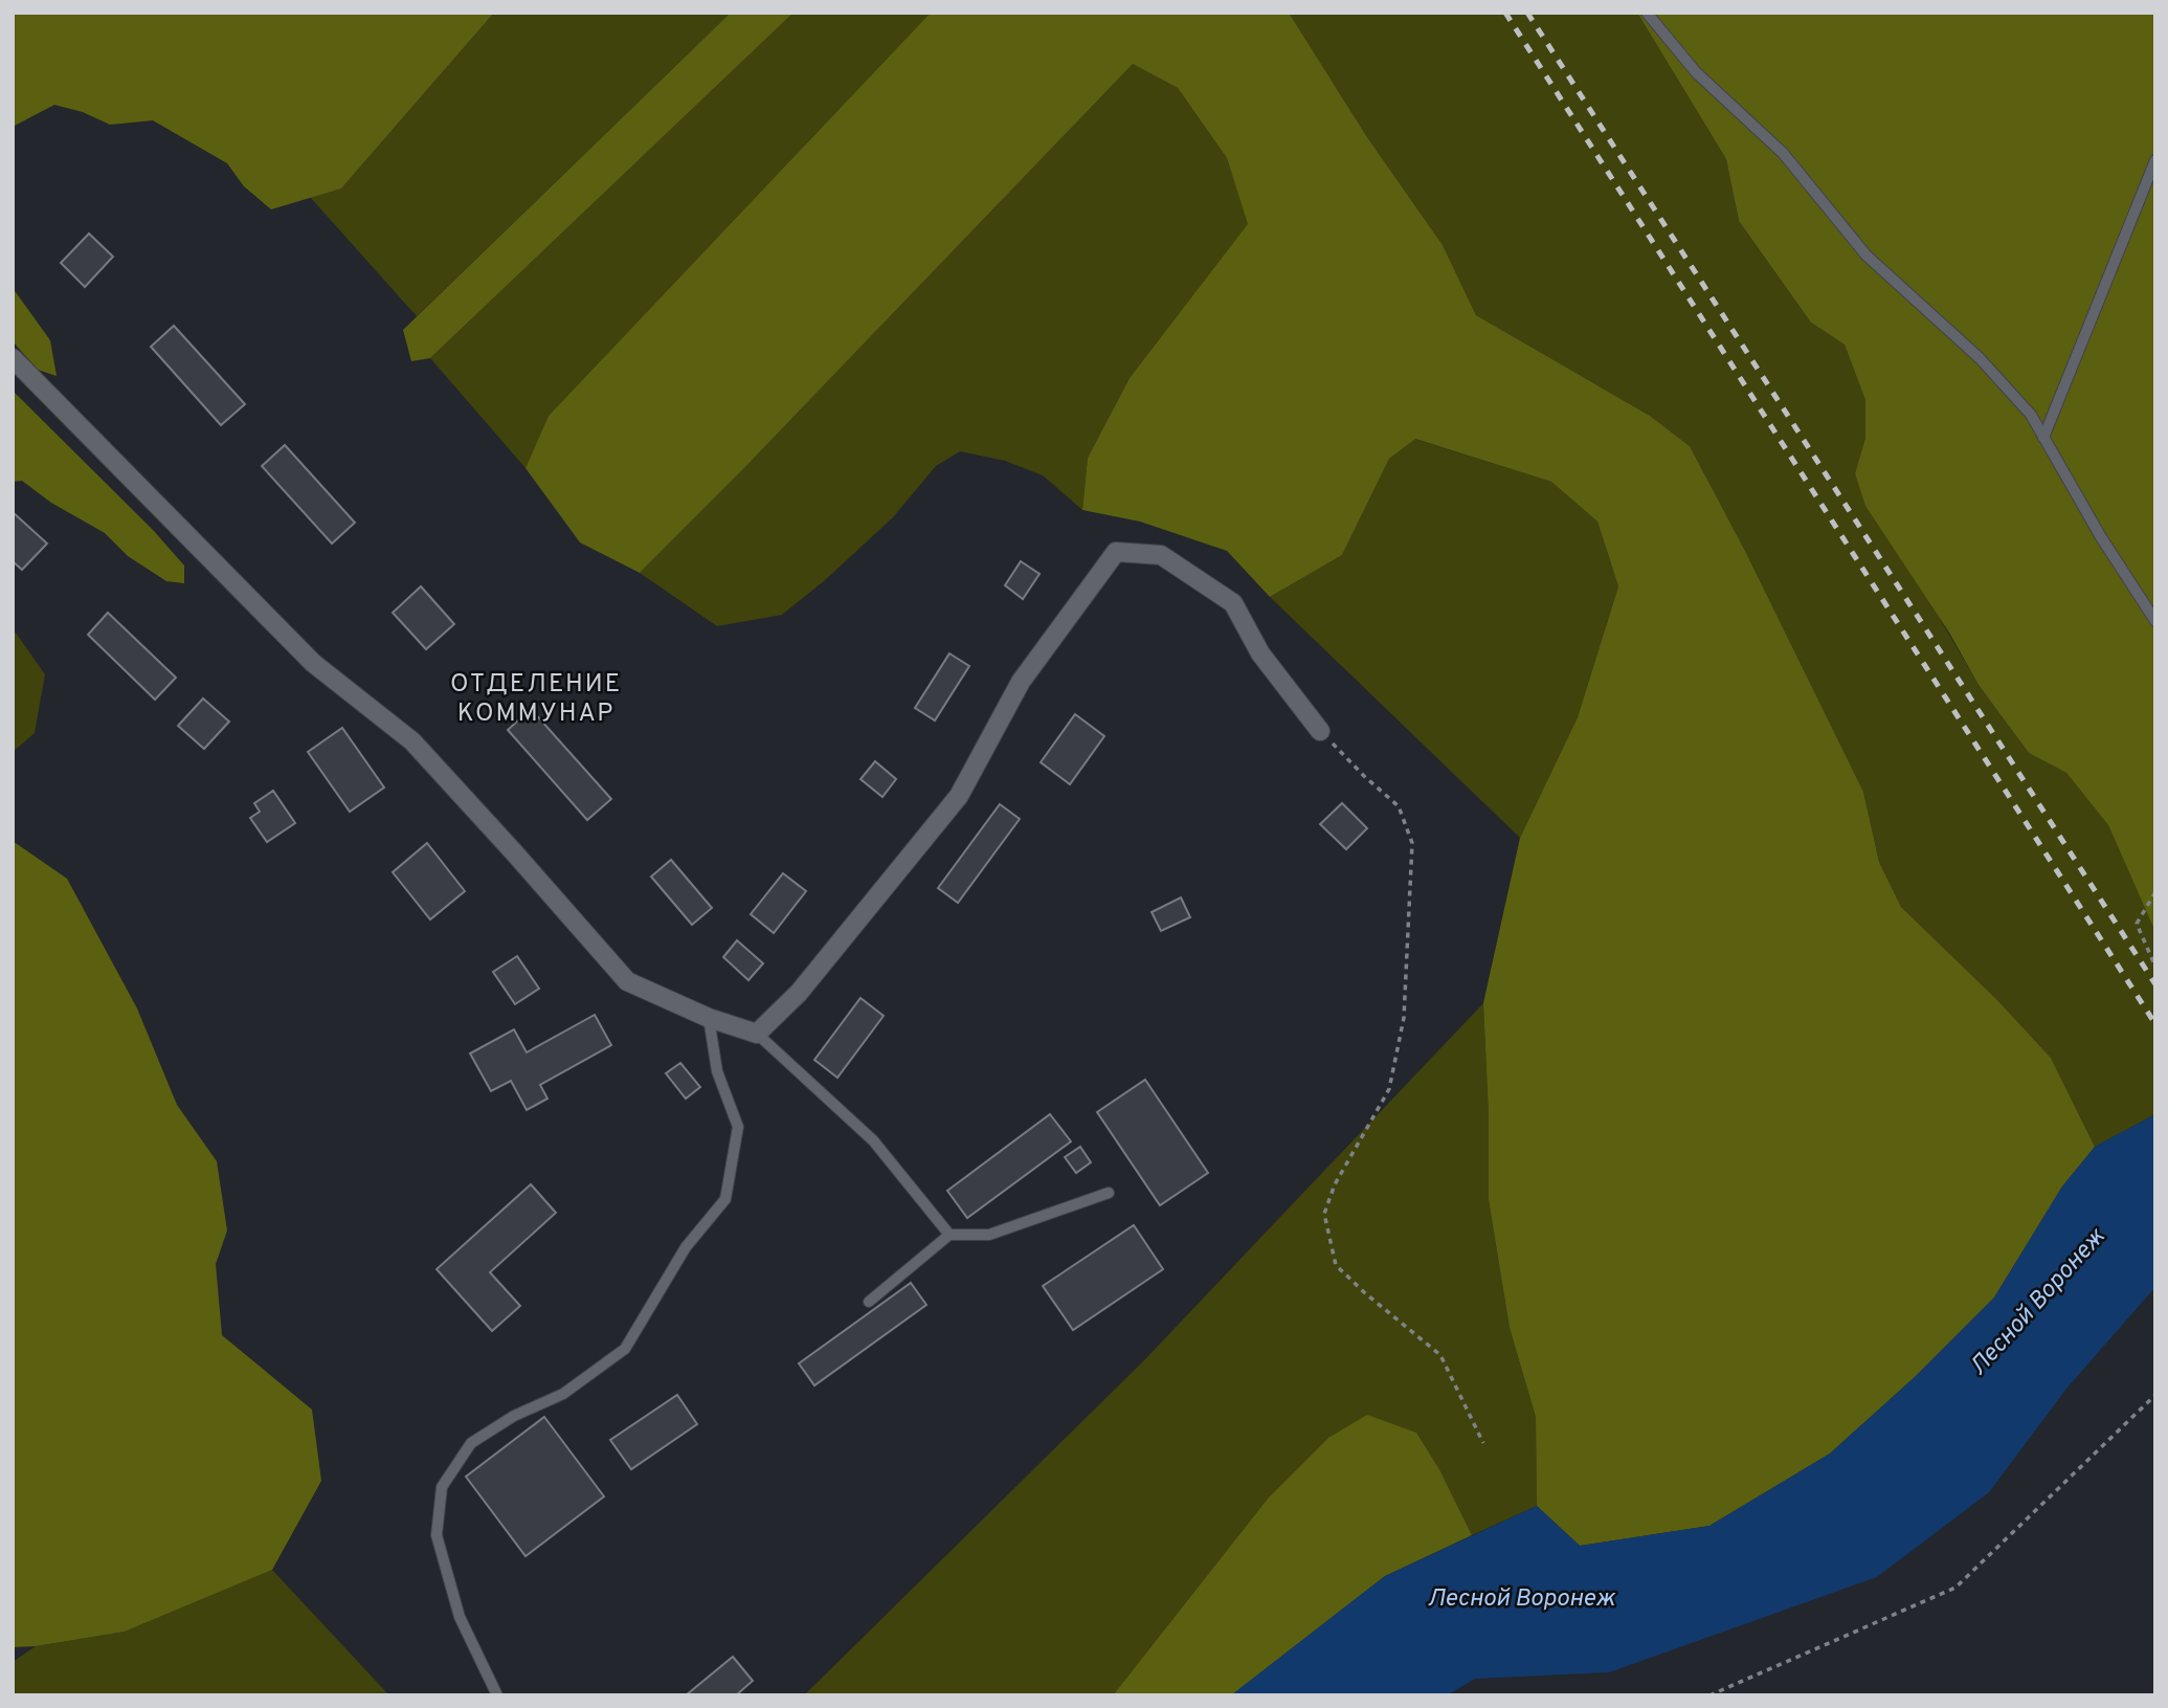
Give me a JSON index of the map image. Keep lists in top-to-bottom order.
{
  "districts": ["ОТДЕЛЕНИЕ КОММУНАР"],
  "water": ["Лесной Воронеж"]
}
